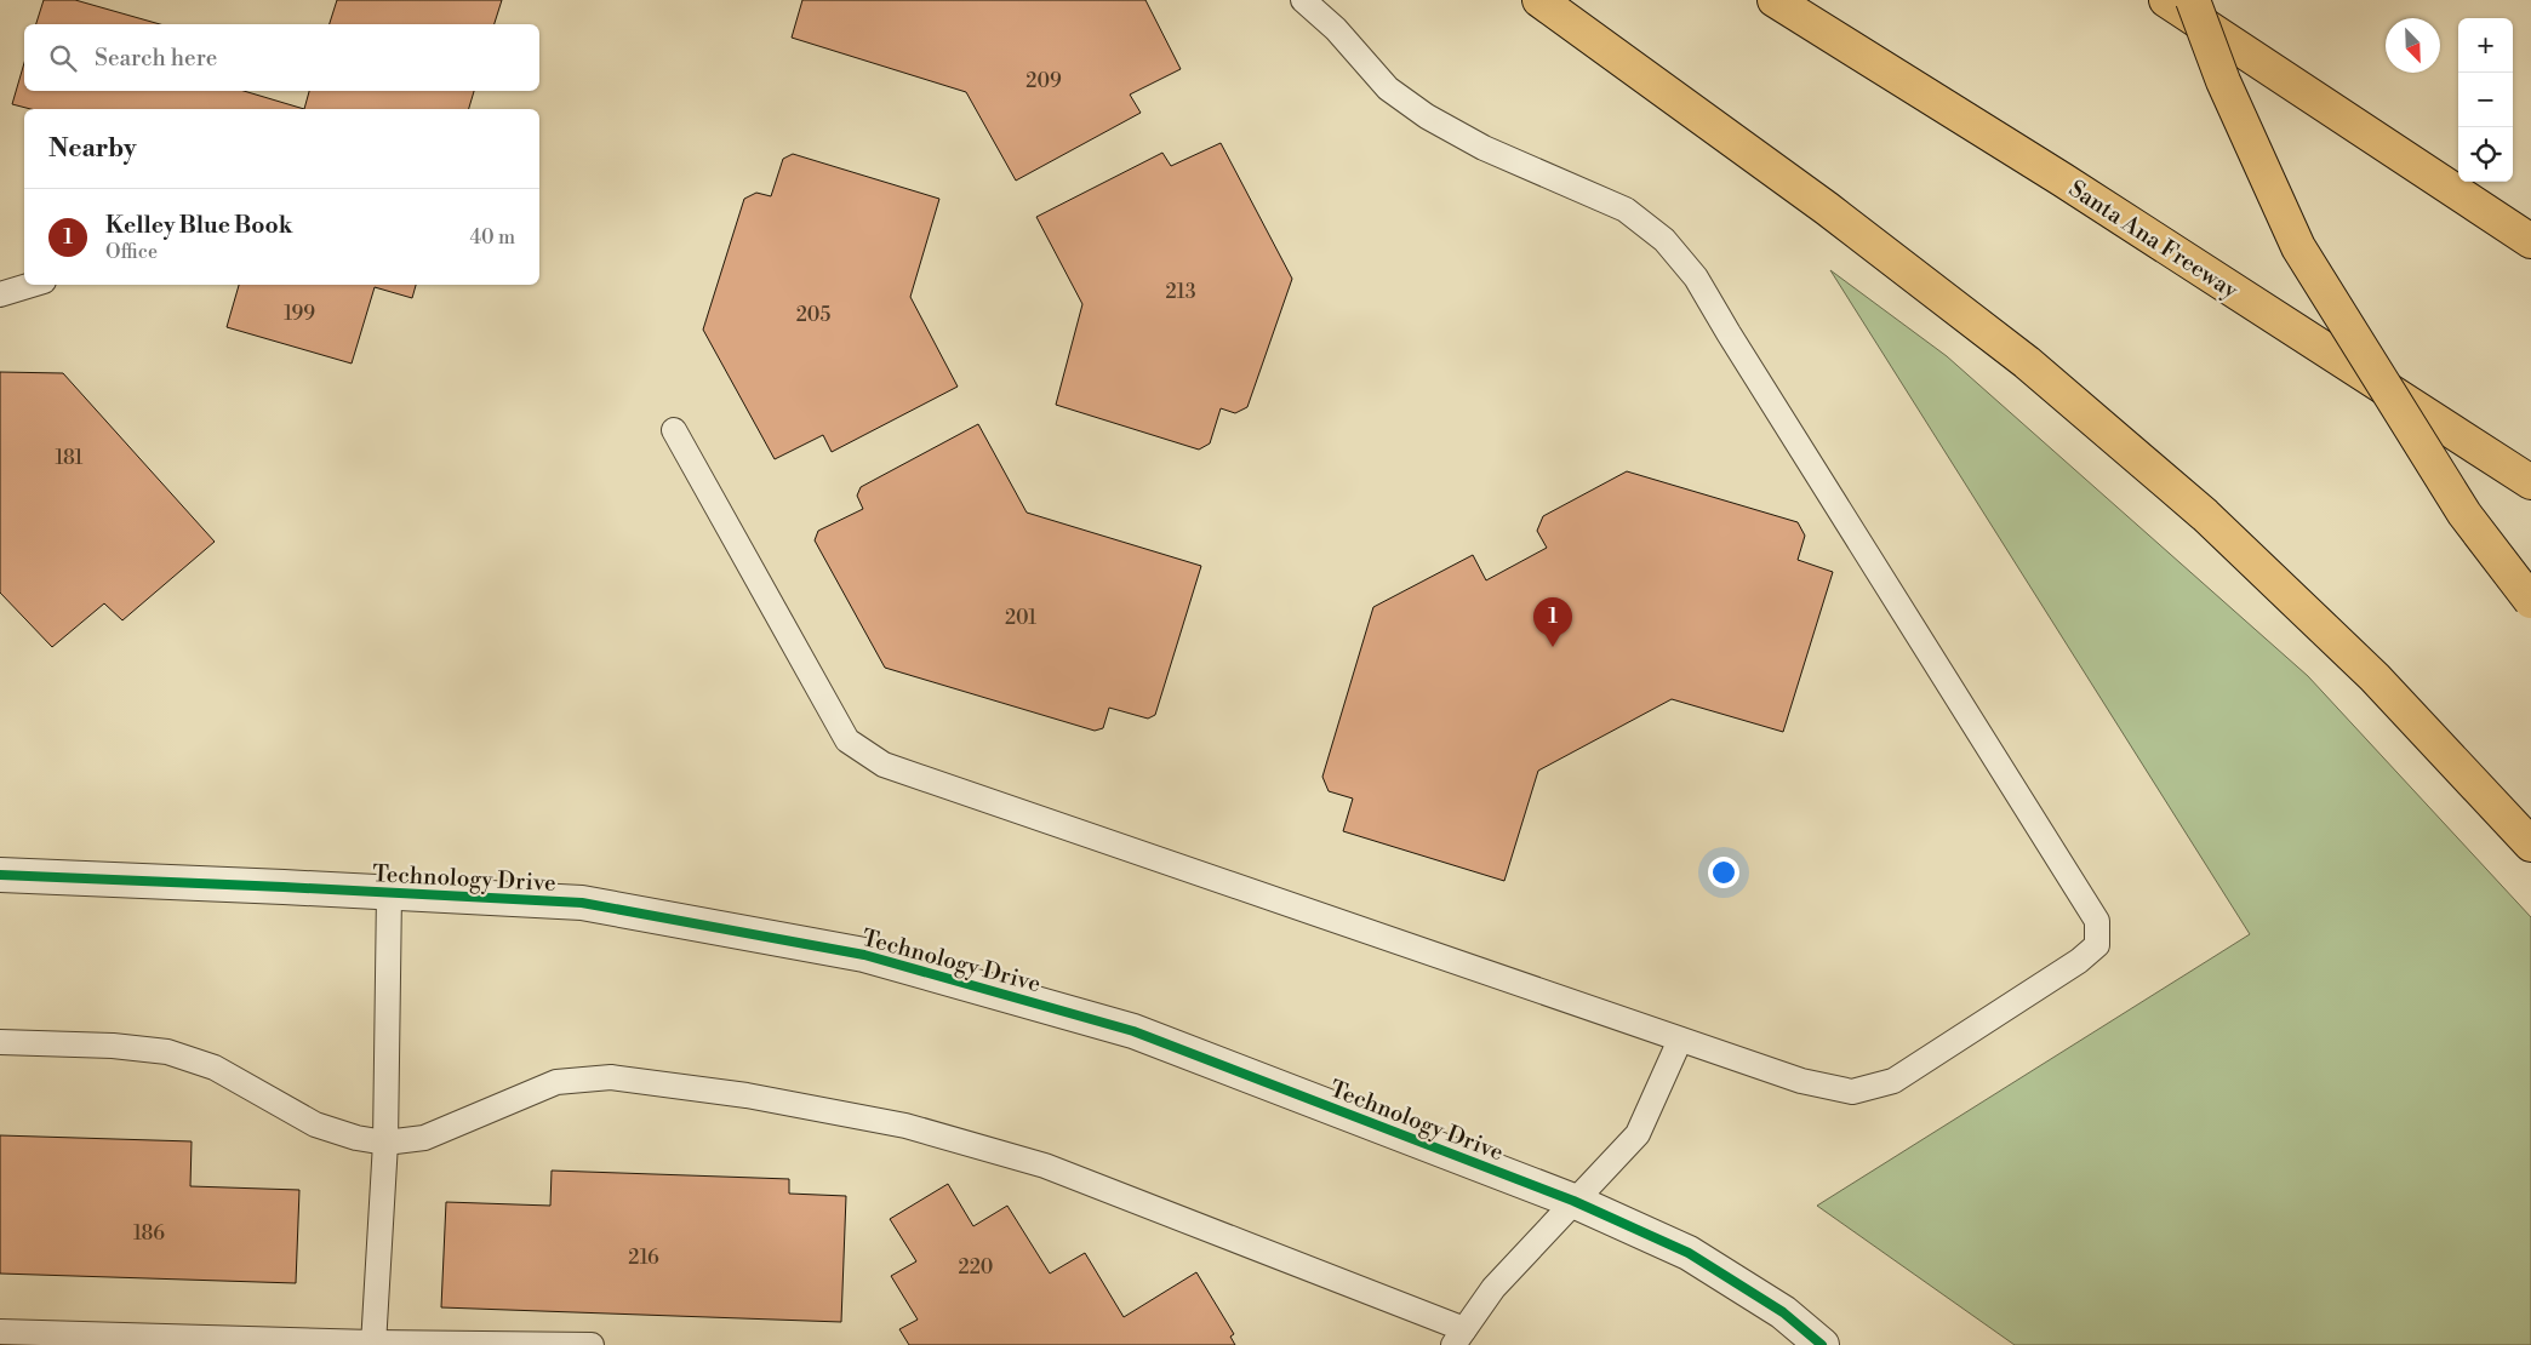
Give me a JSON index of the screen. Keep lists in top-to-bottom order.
{
  "streets": {
    "highway": ["Santa Ana Freeway"],
    "street": ["Technology Drive"]
  },
  "house_numbers": [
    "209",
    "213",
    "199",
    "205",
    "181",
    "201",
    "186",
    "216",
    "220"
  ],
  "north": "bottom right",
  "page": {
    "map_buttons": ["+", "−"],
    "search": "Search here",
    "heading": "Nearby",
    "list": [
      {
        "mark": "1",
        "name": "Kelley Blue Book",
        "note": "Office",
        "value": "40 m"
      }
    ],
    "pins": "1"
  }
}
